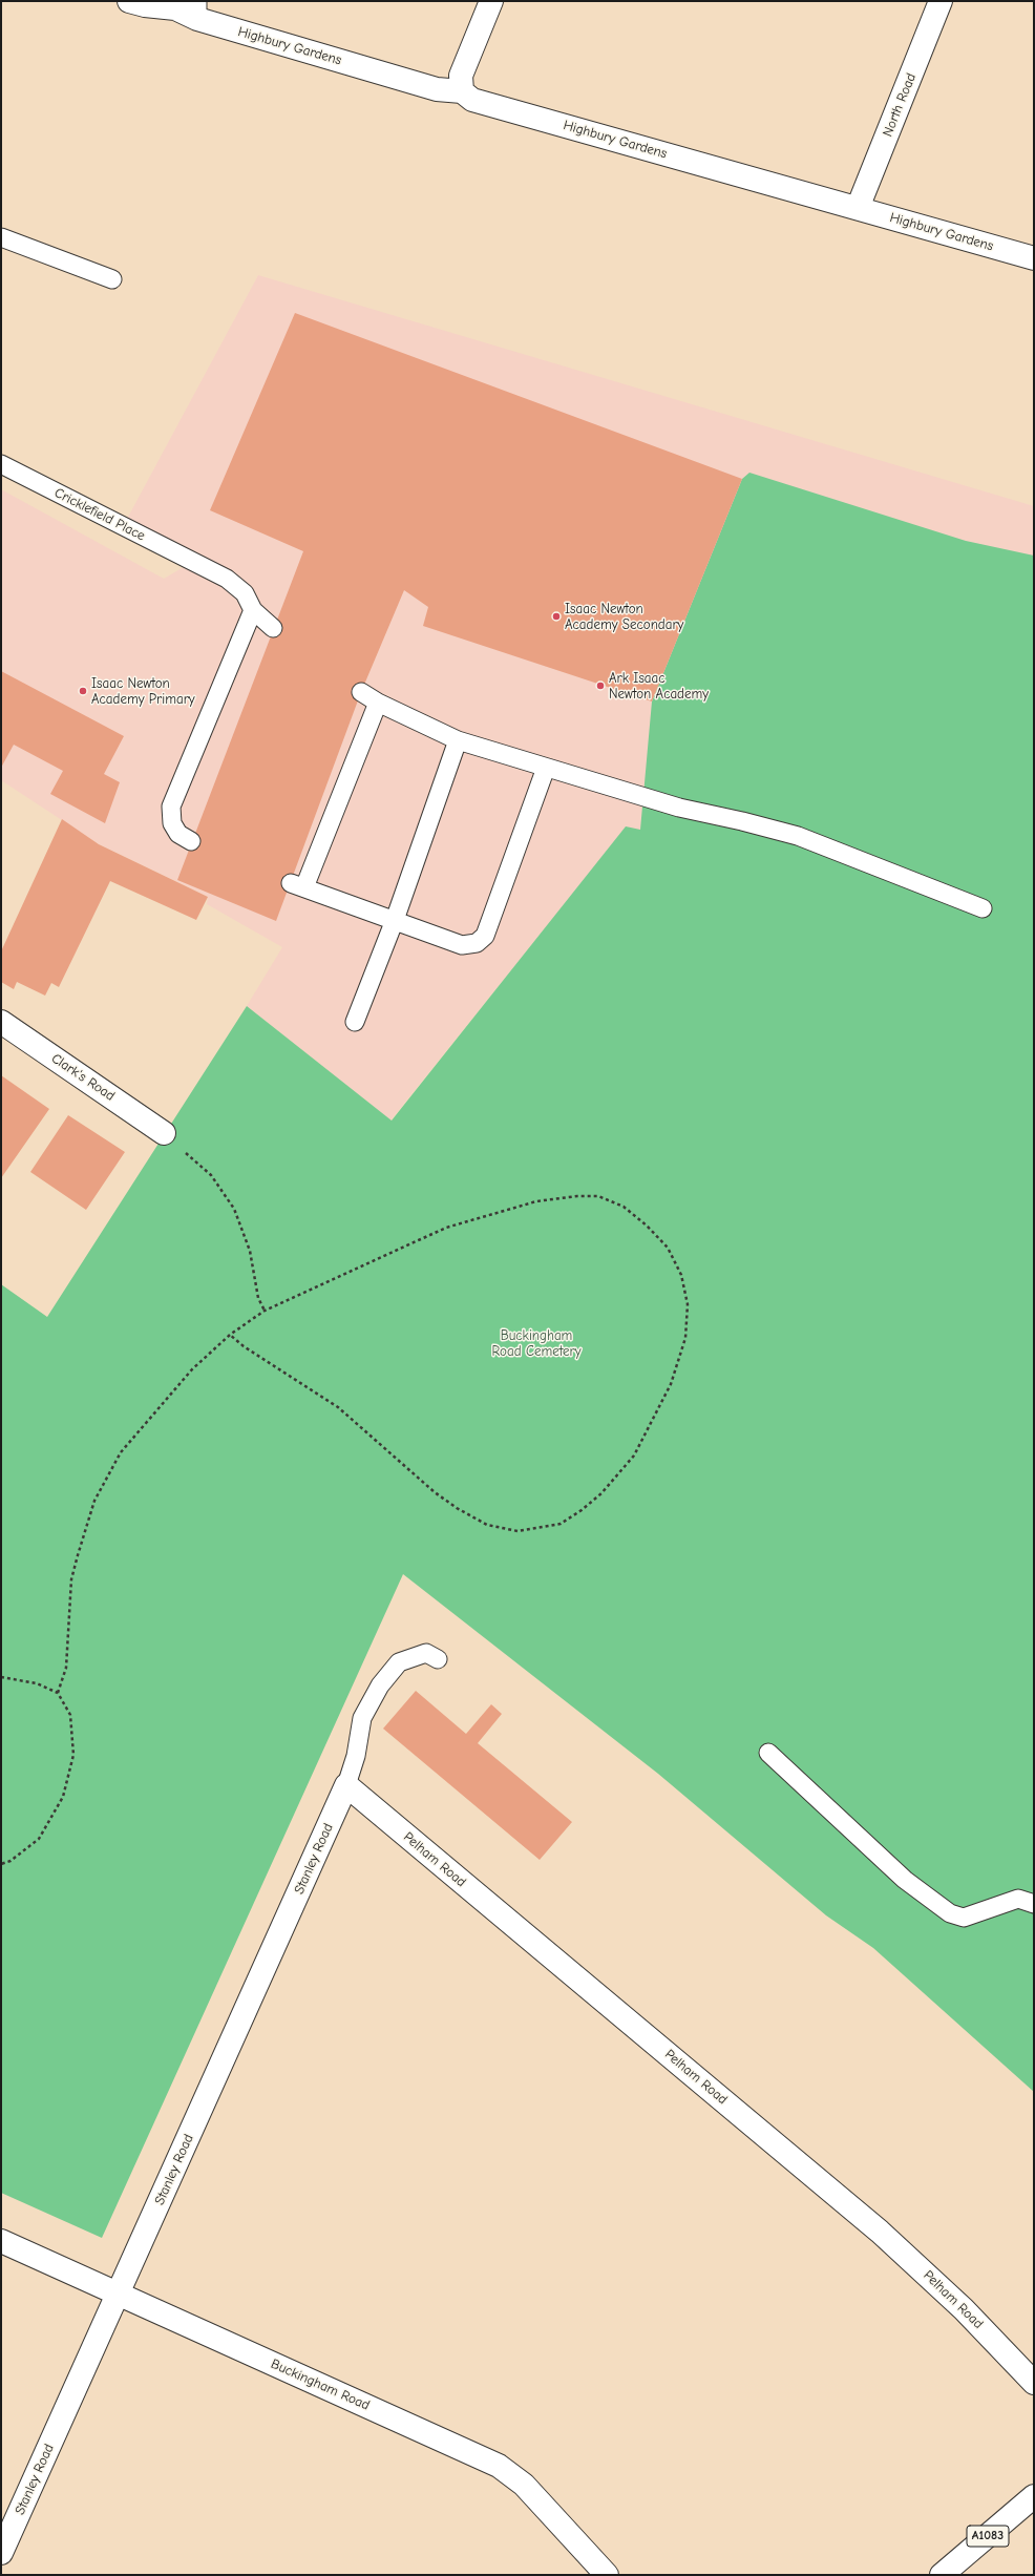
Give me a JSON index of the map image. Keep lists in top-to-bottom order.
{
  "streets": {
    "street": [
      "Highbury Gardens",
      "North Road",
      "Clark's Road",
      "Stanley Road",
      "Pelham Road",
      "Buckingham Road",
      "A1083"
    ],
    "lane": ["Cricklefield Place"]
  },
  "crossings": [
    ["Highbury Gardens", "North Road"],
    ["Stanley Road", "Pelham Road"],
    ["Stanley Road", "Buckingham Road"]
  ],
  "parks": ["Buckingham Road Cemetery"],
  "places": ["Isaac Newton Academy Secondary", "Ark Isaac Newton Academy", "Isaac Newton Academy Primary"]
}
